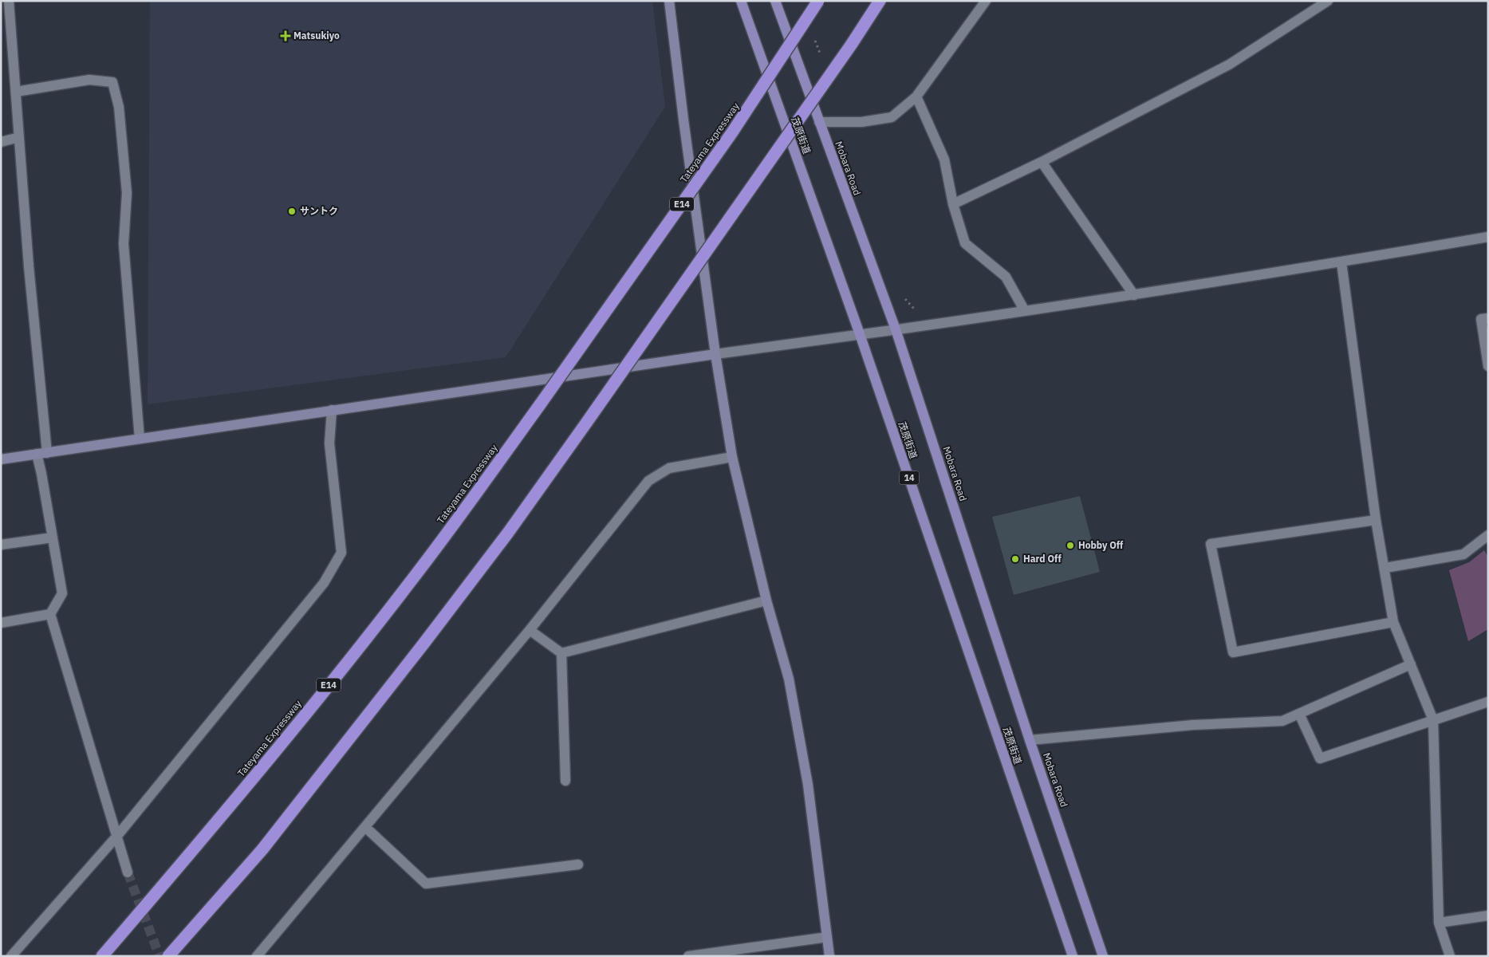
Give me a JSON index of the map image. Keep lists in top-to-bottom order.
{
  "streets": {
    "highway": ["Tateyama Expressway", "E14"],
    "main road": ["茂原街道", "Mobara Road", "14"]
  },
  "places": {
    "health": ["Matsukiyo"],
    "other": ["サントク", "Hobby Off", "Hard Off"]
  }
}
